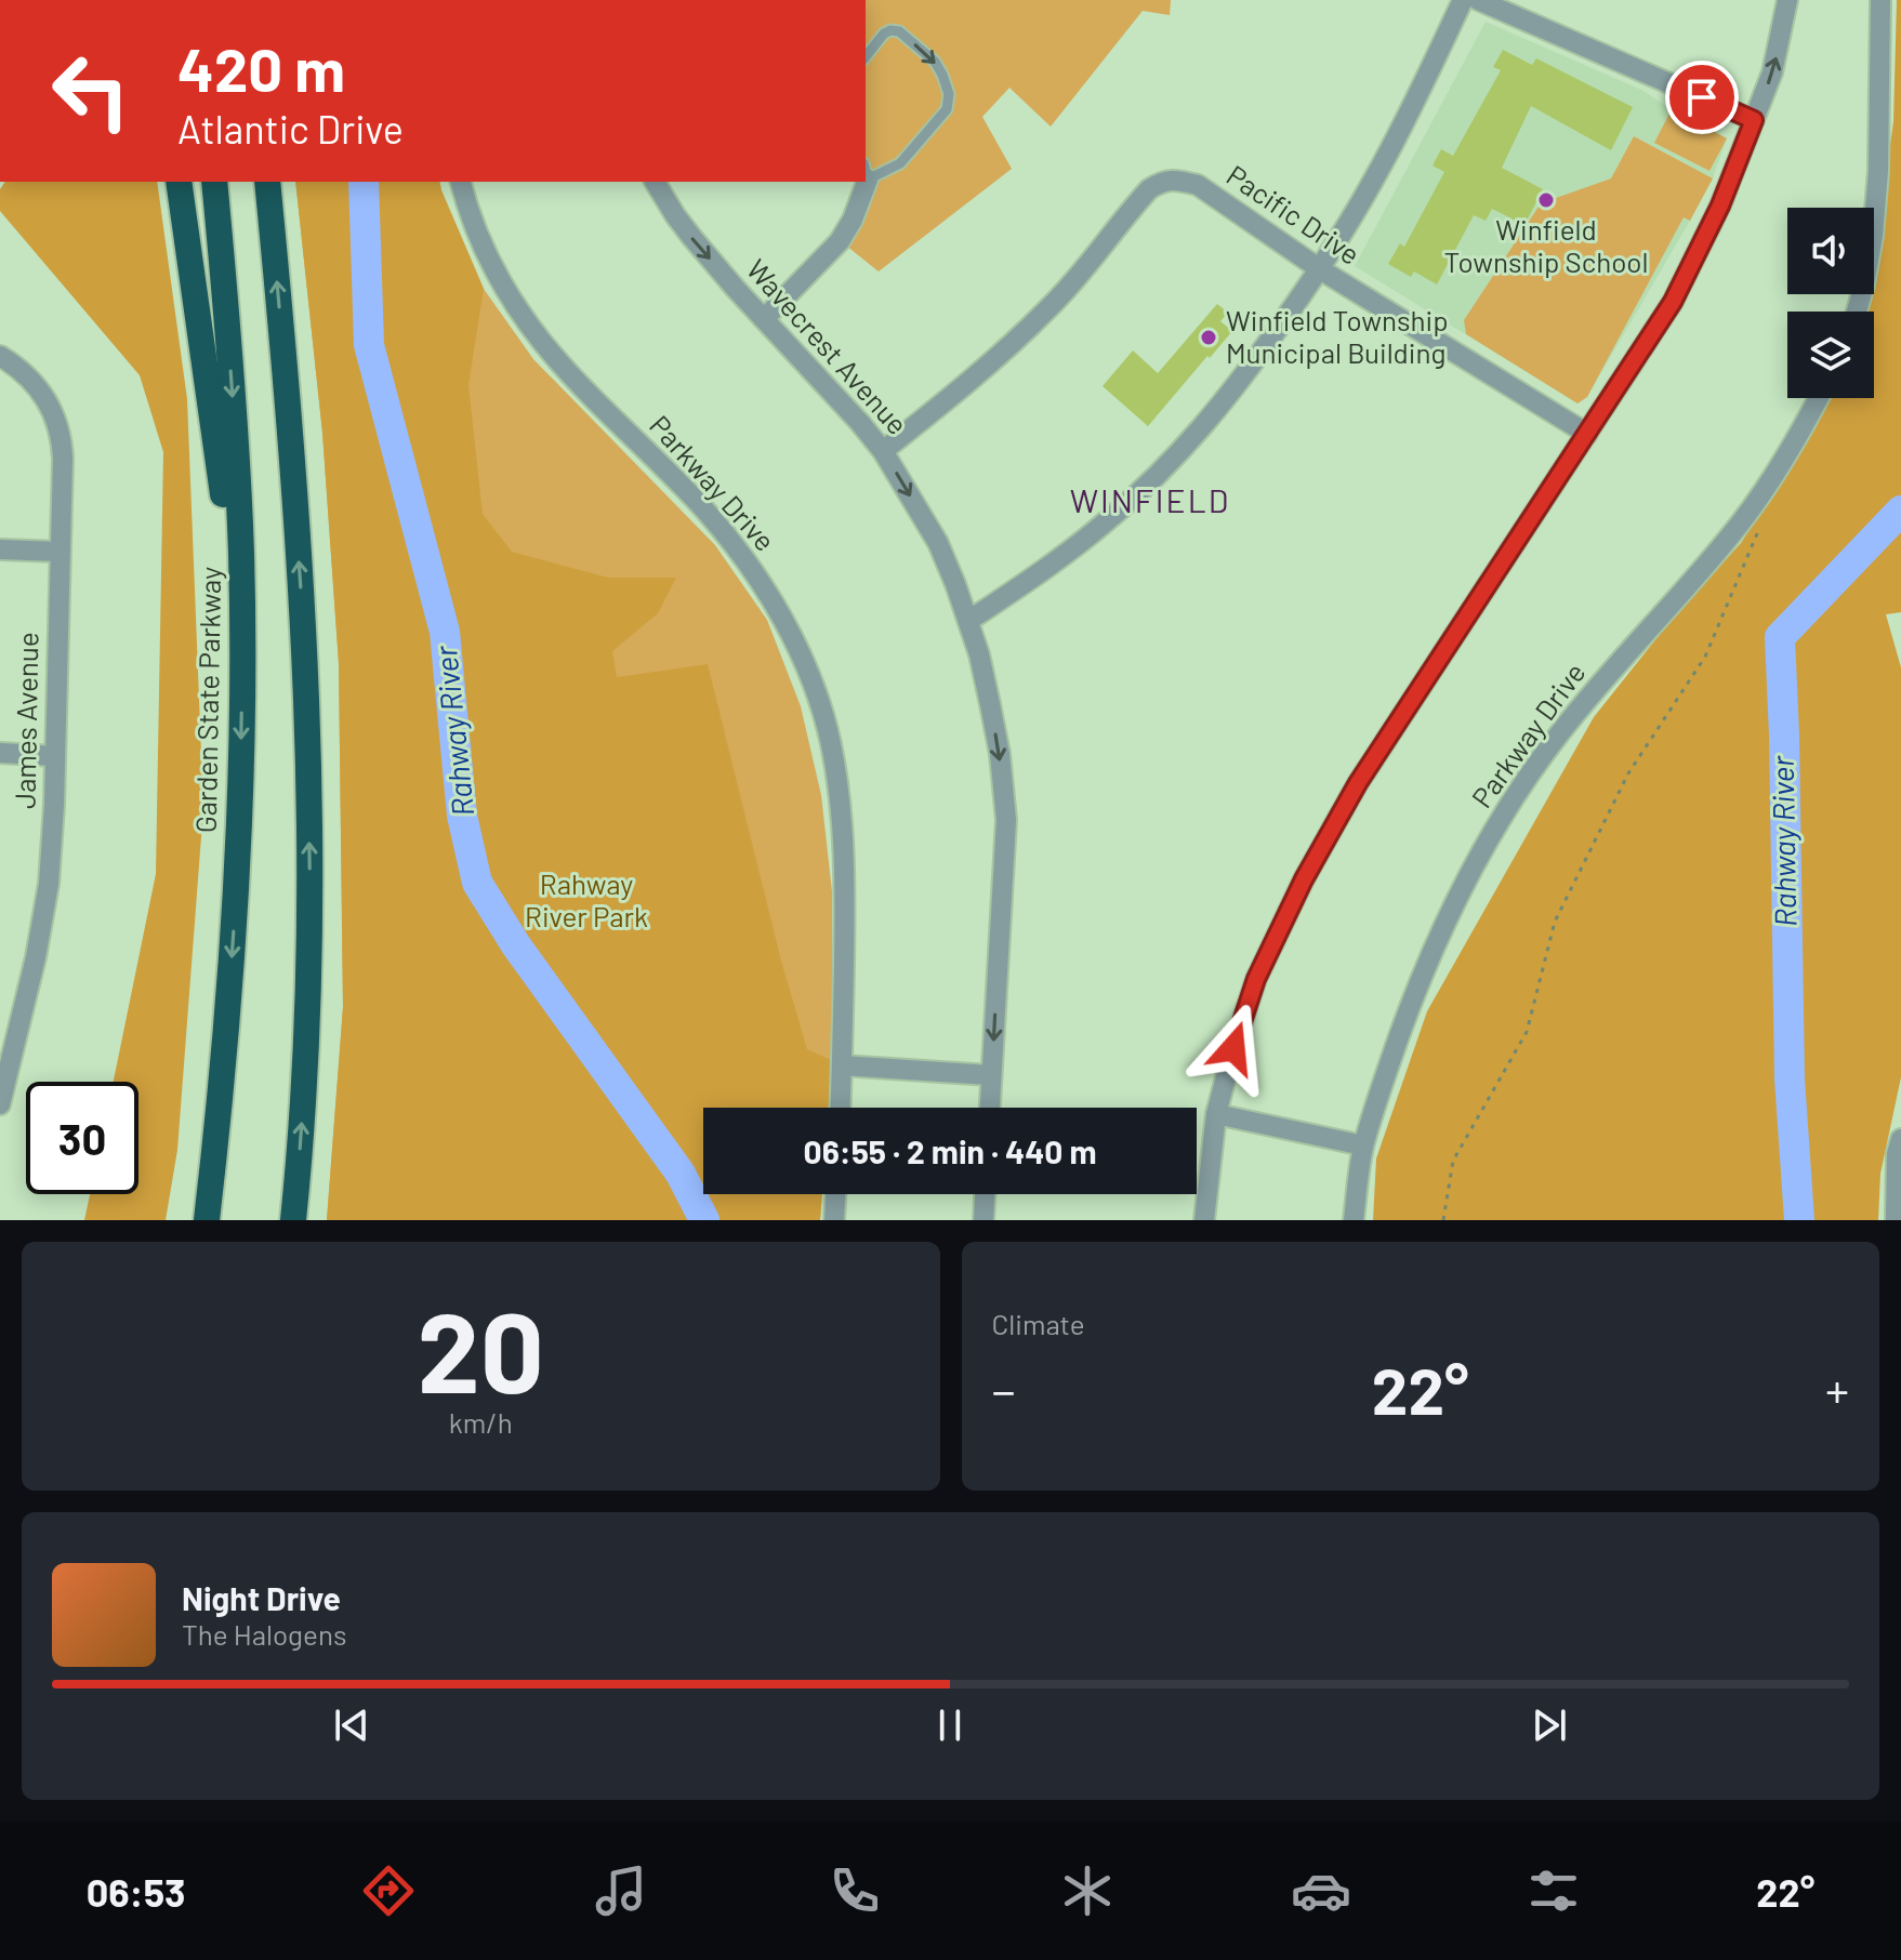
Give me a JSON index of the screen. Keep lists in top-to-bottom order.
{
  "streets": {
    "highway": ["Garden State Parkway"],
    "street": [
      "Pacific Drive",
      "Wavecrest Avenue",
      "Parkway Drive",
      "James Avenue"
    ]
  },
  "crossings": [
    ["Pacific Drive", "Wavecrest Avenue"]
  ],
  "one_way": ["Wavecrest Avenue"],
  "districts": ["WINFIELD"],
  "water": ["Rahway River"],
  "parks": ["Rahway River Park"],
  "places": ["Winfield Township School", "Winfield Township Municipal Building"],
  "page": {
    "turn": ["420 m", "Atlantic Drive"],
    "limit": "30",
    "trip": "06:55 · 2 min · 440 m",
    "tile": [
      ["20", "km/h"],
      "Climate"
    ],
    "heat": ["−", "22°", "+"],
    "song": ["Night Drive", "The Halogens"],
    "tabs": ["06:53", "22°"]
  }
}
